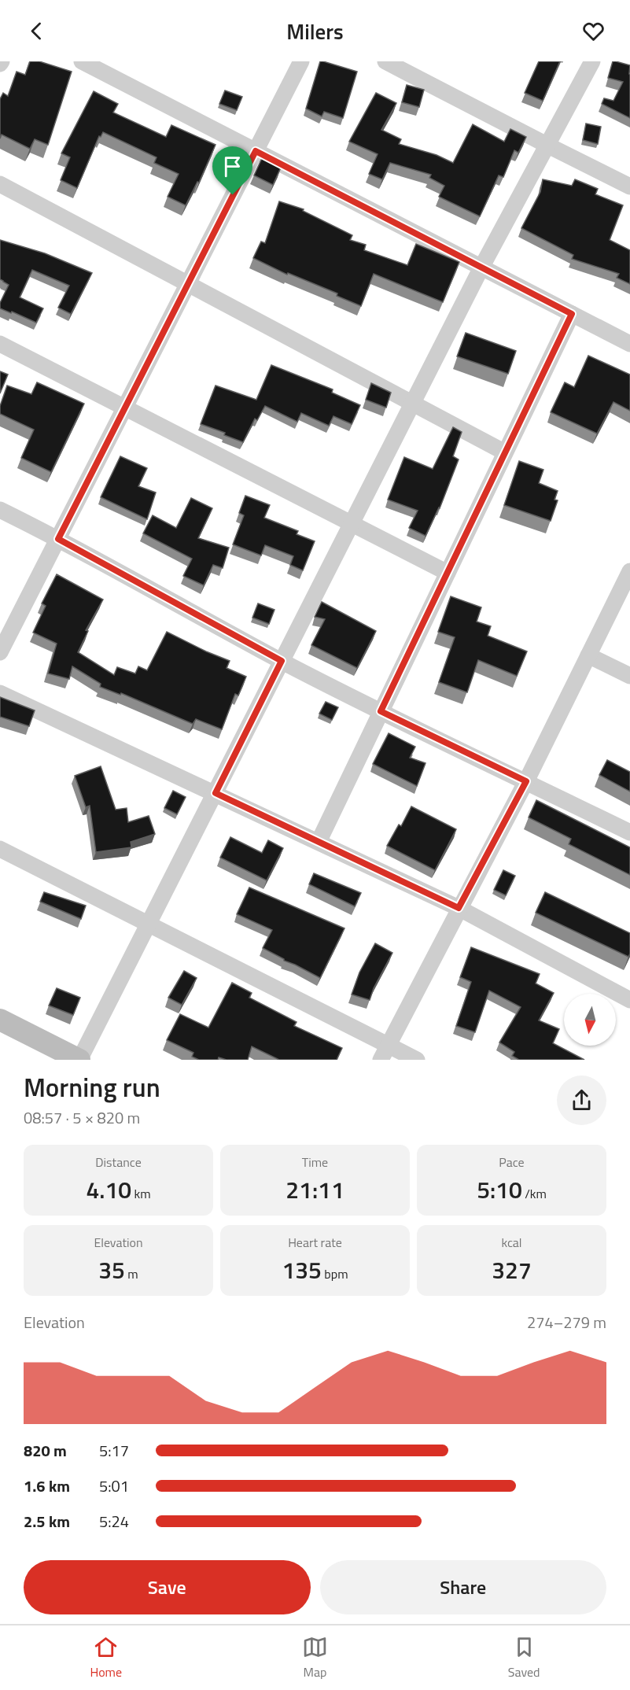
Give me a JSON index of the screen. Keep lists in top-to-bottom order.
{
  "north": "bottom",
  "page": {
    "header": "Milers",
    "heading": ["Morning run", "08:57 · 5 × 820 m"],
    "stats": [
      ["Distance", "4.10 km"],
      ["Time", "21:11"],
      ["Pace", "5:10 /km"],
      ["Elevation", "35 m"],
      ["Heart rate", "135 bpm"],
      ["kcal", "327"]
    ],
    "chart": ["Elevation", "274–279 m"],
    "list": [
      {
        "name": "820 m",
        "note": "5:17"
      },
      {
        "name": "1.6 km",
        "note": "5:01"
      },
      {
        "name": "2.5 km",
        "note": "5:24"
      }
    ],
    "buttons": ["Save", "Share"],
    "tabs": ["Home", "Map", "Saved"]
  }
}
